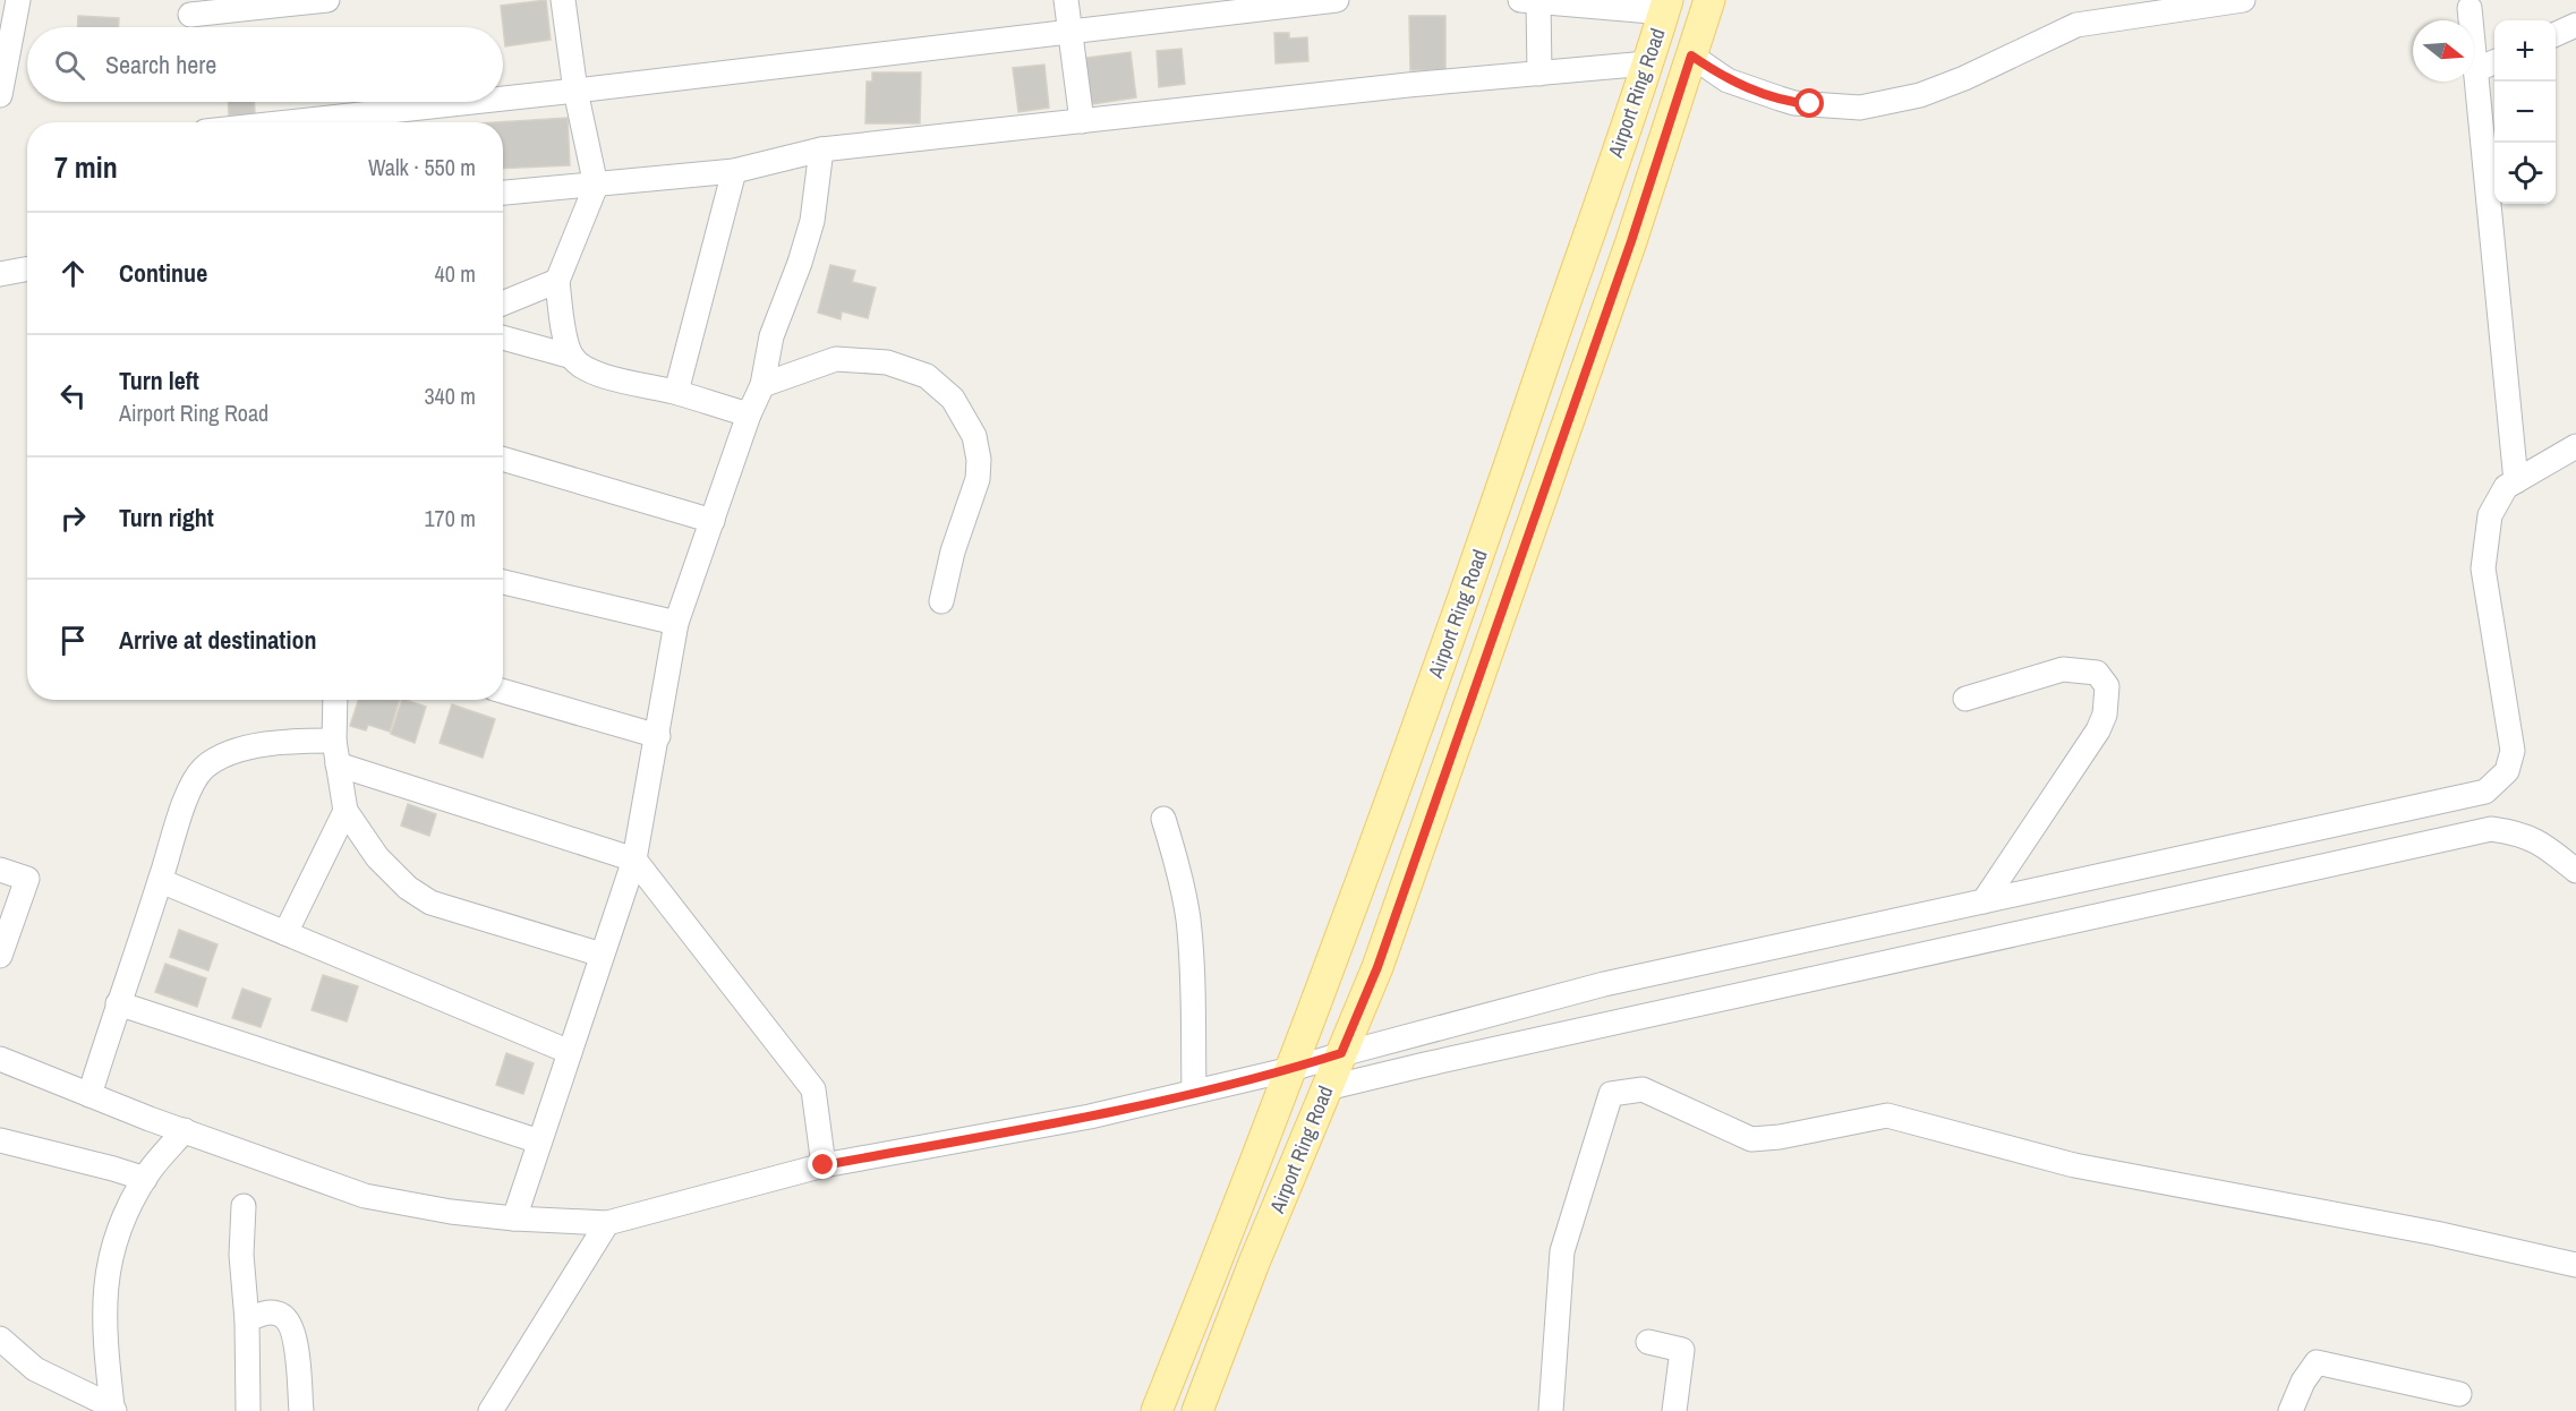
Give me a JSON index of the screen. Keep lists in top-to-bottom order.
{
  "streets": {
    "main road": ["Airport Ring Road"]
  },
  "north": "right",
  "page": {
    "map_buttons": ["+", "−"],
    "search": "Search here",
    "heading": ["7 min", "Walk · 550 m"],
    "list": [
      ["Continue", "40 m"],
      ["Turn left", "Airport Ring Road", "340 m"],
      ["Turn right", "170 m"],
      "Arrive at destination"
    ]
  }
}
